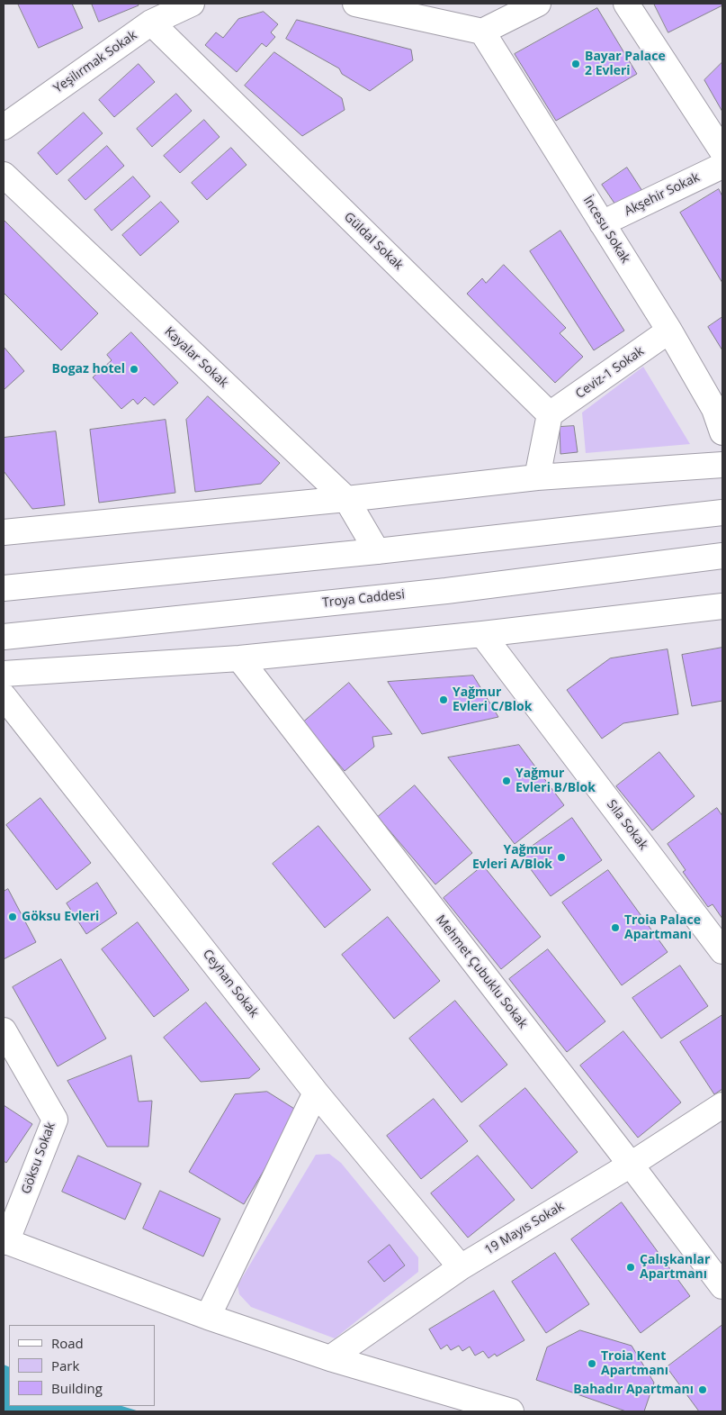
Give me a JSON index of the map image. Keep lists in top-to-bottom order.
{
  "streets": {
    "street": [
      "Yeşilırmak Sokak",
      "Akşehir Sokak",
      "İncesu Sokak",
      "Güldal Sokak",
      "Kayalar Sokak",
      "Ceviz-1 Sokak",
      "Troya Caddesi",
      "Sıla Sokak",
      "Mehmet Çubuklu Sokak",
      "Ceyhan Sokak",
      "Göksu Sokak",
      "19 Mayıs Sokak"
    ]
  },
  "crossings": [
    ["Yeşilırmak Sokak", "Güldal Sokak"],
    ["Akşehir Sokak", "İncesu Sokak"],
    ["İncesu Sokak", "Ceviz-1 Sokak"],
    ["Güldal Sokak", "Ceviz-1 Sokak"],
    ["Mehmet Çubuklu Sokak", "19 Mayıs Sokak"],
    ["Ceyhan Sokak", "19 Mayıs Sokak"]
  ],
  "places": [
    "Bayar Palace 2 Evleri",
    "Bogaz hotel",
    "Yağmur Evleri C/Blok",
    "Yağmur Evleri B/Blok",
    "Yağmur Evleri A/Blok",
    "Göksu Evleri",
    "Troia Palace Apartmanı",
    "Çalışkanlar Apartmanı",
    "Troia Kent Apartmanı",
    "Bahadır Apartmanı"
  ],
  "legend": ["Road", "Park", "Building"]
}
